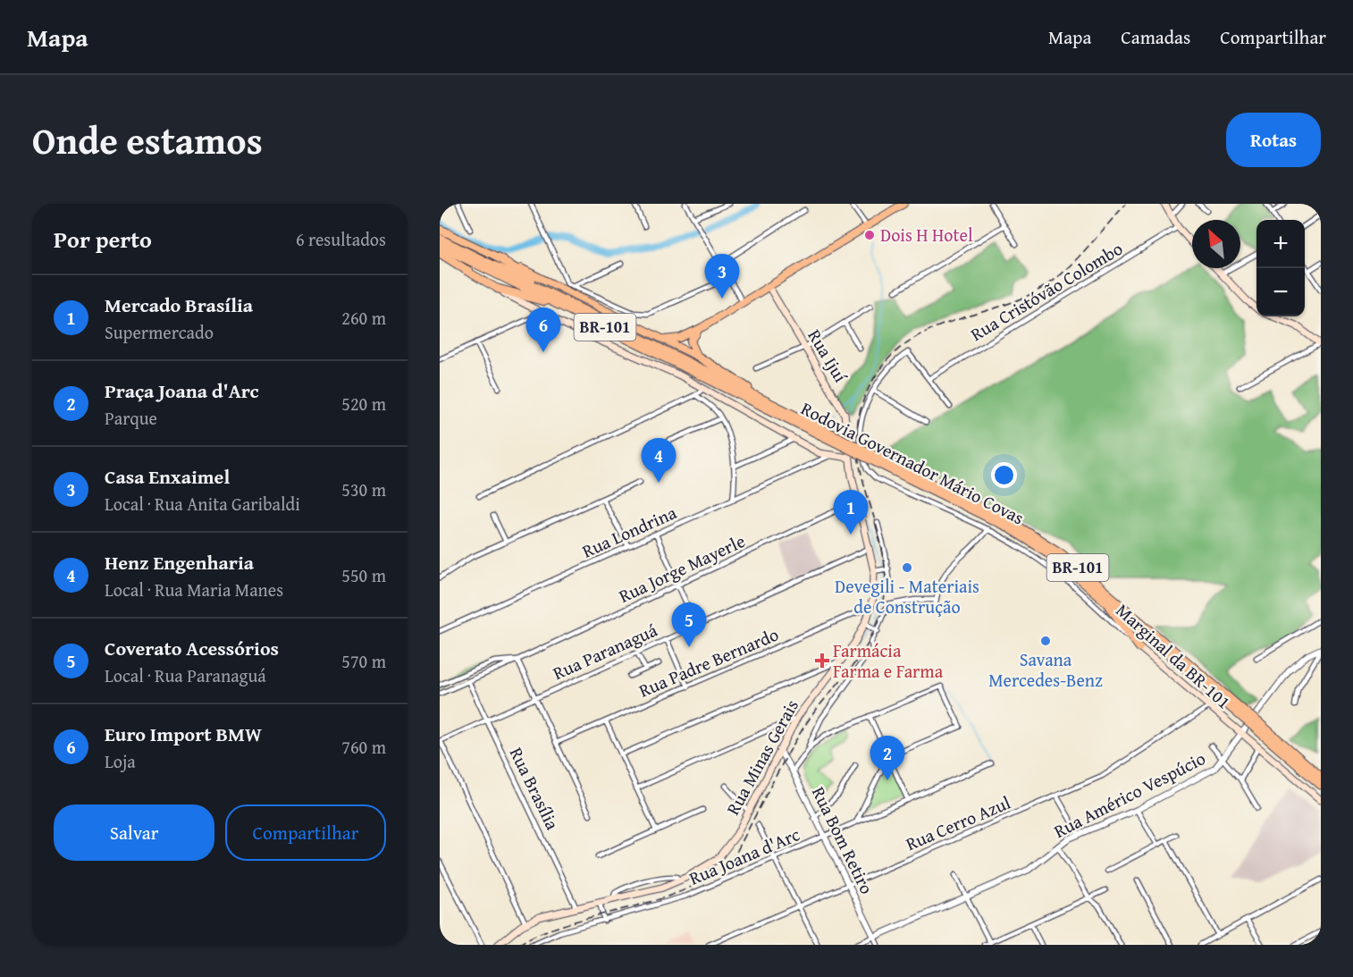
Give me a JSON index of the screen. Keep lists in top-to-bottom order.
{
  "streets": {
    "highway": ["BR-101", "Rodovia Governador Mário Covas"],
    "main road": ["Rua Ijuí", "Marginal da BR-101", "Rua Minas Gerais"],
    "street": [
      "Rua Cristóvão Colombo",
      "Rua Londrina",
      "Rua Jorge Mayerle",
      "Rua Paranaguá",
      "Rua Padre Bernardo",
      "Rua Brasília",
      "Rua Américo Vespúcio",
      "Rua Cerro Azul",
      "Rua Bom Retiro",
      "Rua Joana d'Arc"
    ]
  },
  "crossings": [
    ["Rua Ijuí", "Rua Minas Gerais"],
    ["Rua Jorge Mayerle", "Rua Minas Gerais"],
    ["Rua Jorge Mayerle", "Rua Brasília"],
    ["Rua Paranaguá", "Rua Minas Gerais"],
    ["Rua Paranaguá", "Rua Brasília"],
    ["Marginal da BR-101", "Rua Américo Vespúcio"],
    ["Marginal da BR-101", "Rua Cerro Azul"],
    ["Rua Padre Bernardo", "Rua Minas Gerais"],
    ["Rua Minas Gerais", "Rua Brasília"],
    ["Rua Minas Gerais", "Rua Bom Retiro"],
    ["Rua Américo Vespúcio", "Rua Bom Retiro"],
    ["Rua Cerro Azul", "Rua Bom Retiro"],
    ["Rua Bom Retiro", "Rua Joana d'Arc"]
  ],
  "places": {
    "other": ["Dois H Hotel", "Devegili - Materiais de Construção", "Savana Mercedes-Benz"],
    "health": ["Farmácia Farma e Farma"]
  },
  "north": "top left",
  "page": {
    "header": "Mapa",
    "nav": ["Mapa", "Camadas", "Compartilhar"],
    "title": "Onde estamos",
    "buttons": [
      "Rotas",
      ["Salvar", "Compartilhar"]
    ],
    "heading": ["Por perto", "6 resultados"],
    "map_buttons": ["+", "−"],
    "pins": [
      "3",
      "6",
      "4",
      "1",
      "5",
      "2"
    ],
    "list": [
      {
        "mark": "1",
        "name": "Mercado Brasília",
        "note": "Supermercado",
        "value": "260 m"
      },
      {
        "mark": "2",
        "name": "Praça Joana d'Arc",
        "note": "Parque",
        "value": "520 m"
      },
      {
        "mark": "3",
        "name": "Casa Enxaimel",
        "note": "Local · Rua Anita Garibaldi",
        "value": "530 m"
      },
      {
        "mark": "4",
        "name": "Henz Engenharia",
        "note": "Local · Rua Maria Manes",
        "value": "550 m"
      },
      {
        "mark": "5",
        "name": "Coverato Acessórios",
        "note": "Local · Rua Paranaguá",
        "value": "570 m"
      },
      {
        "mark": "6",
        "name": "Euro Import BMW",
        "note": "Loja",
        "value": "760 m"
      }
    ]
  }
}
